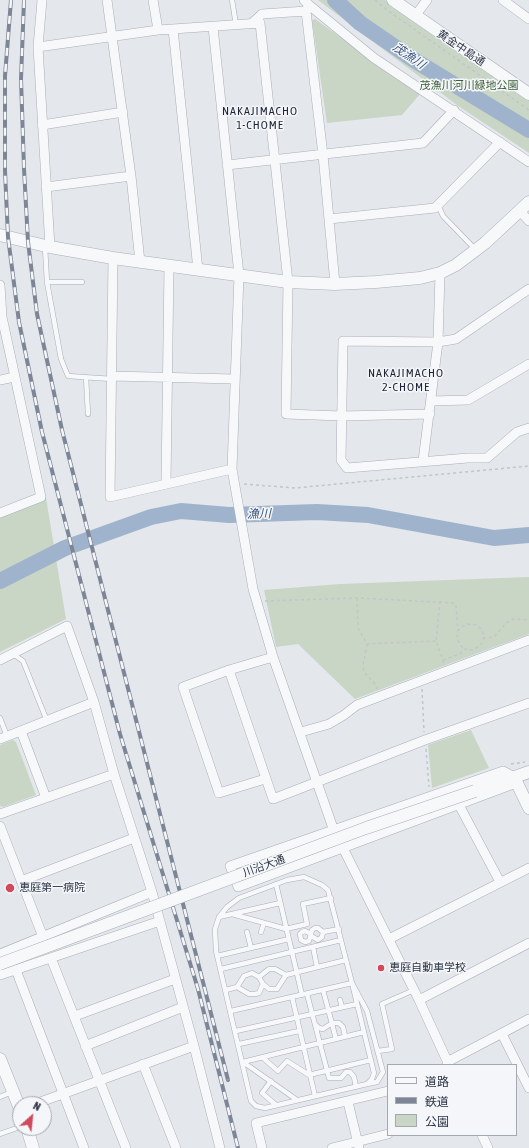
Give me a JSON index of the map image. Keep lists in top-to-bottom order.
{
  "streets": {
    "street": ["黄金中島通", "川沿大通"]
  },
  "districts": ["NAKAJIMACHO 1-CHOME", "NAKAJIMACHO 2-CHOME"],
  "water": ["茂漁川", "漁川"],
  "parks": ["茂漁川河川緑地公園"],
  "places": ["恵庭第一病院", "恵庭自動車学校"],
  "legend": ["道路", "鉄道", "公園"],
  "north": "top right"
}
